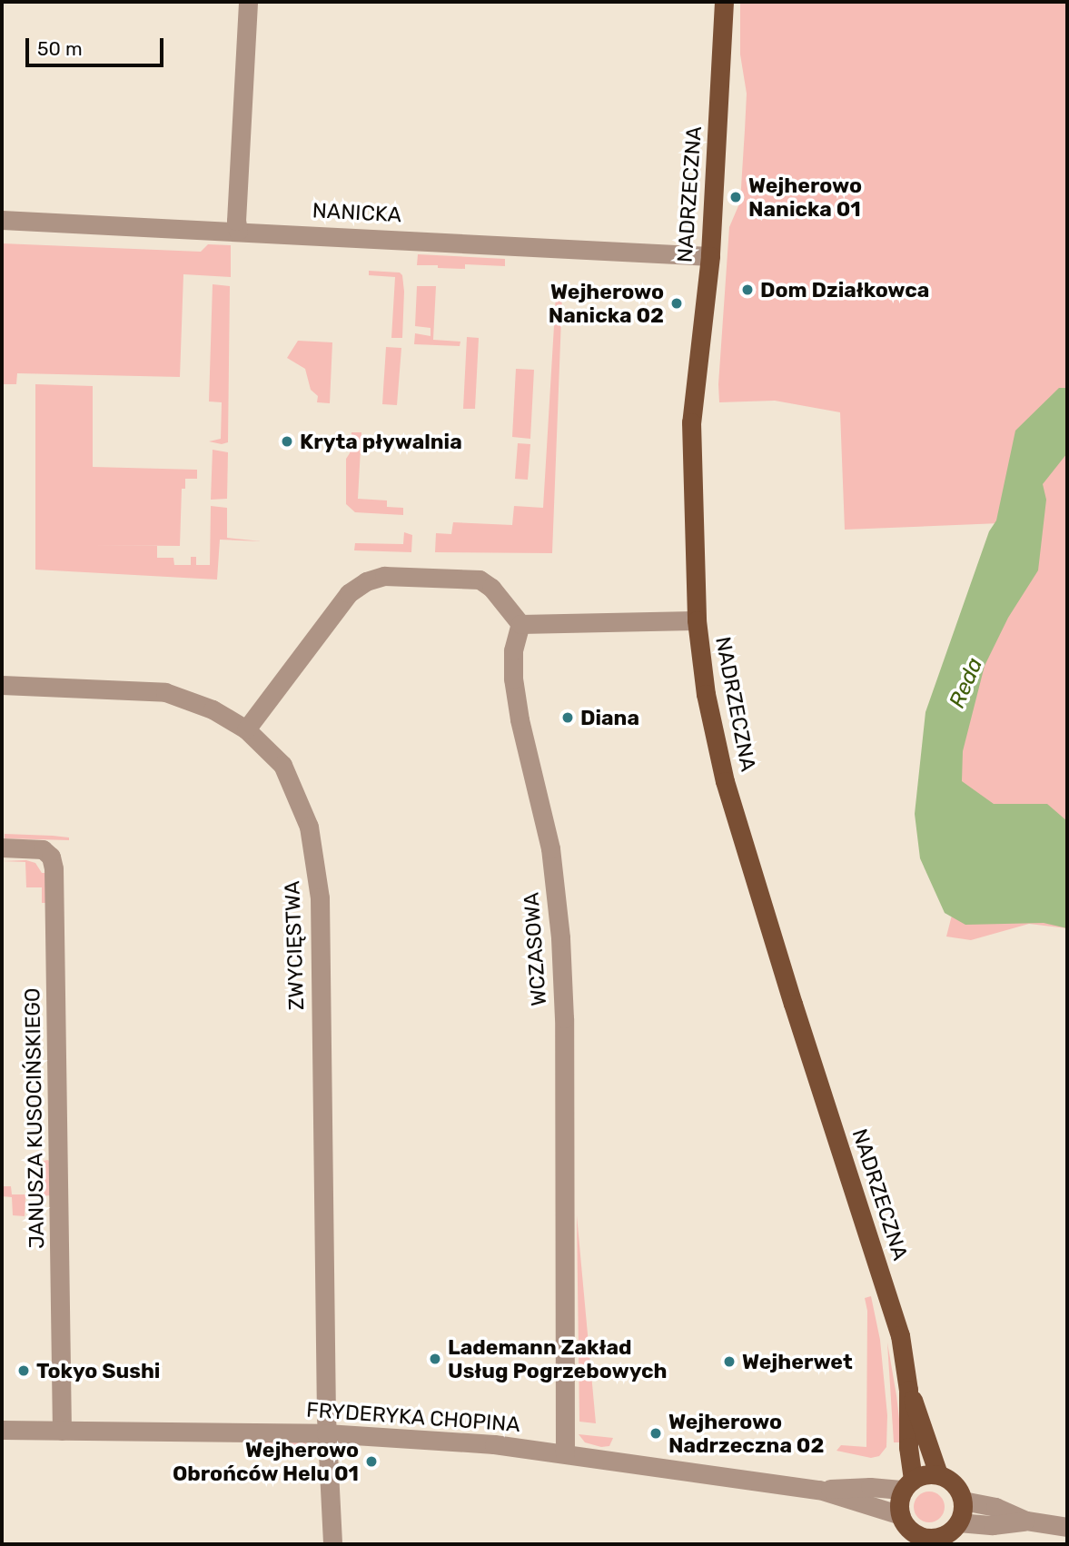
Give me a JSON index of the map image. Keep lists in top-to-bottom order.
{
  "streets": {
    "main road": ["NADRZECZNA"],
    "street": [
      "NANICKA",
      "ZWYCIĘSTWA",
      "WCZASOWA",
      "JANUSZA KUSOCIŃSKIEGO",
      "FRYDERYKA CHOPINA"
    ]
  },
  "crossings": [
    ["NADRZECZNA", "NANICKA"],
    ["NADRZECZNA", "FRYDERYKA CHOPINA"],
    ["ZWYCIĘSTWA", "FRYDERYKA CHOPINA"],
    ["WCZASOWA", "FRYDERYKA CHOPINA"],
    ["JANUSZA KUSOCIŃSKIEGO", "FRYDERYKA CHOPINA"]
  ],
  "water": ["Reda"],
  "places": [
    "Wejherowo Nanicka 01",
    "Dom Działkowca",
    "Wejherowo Nanicka 02",
    "Kryta pływalnia",
    "Diana",
    "Lademann Zakład Usług Pogrzebowych",
    "Wejherwet",
    "Tokyo Sushi",
    "Wejherowo Nadrzeczna 02",
    "Wejherowo Obrońców Helu 01"
  ],
  "scale_bar": "50 m"
}
